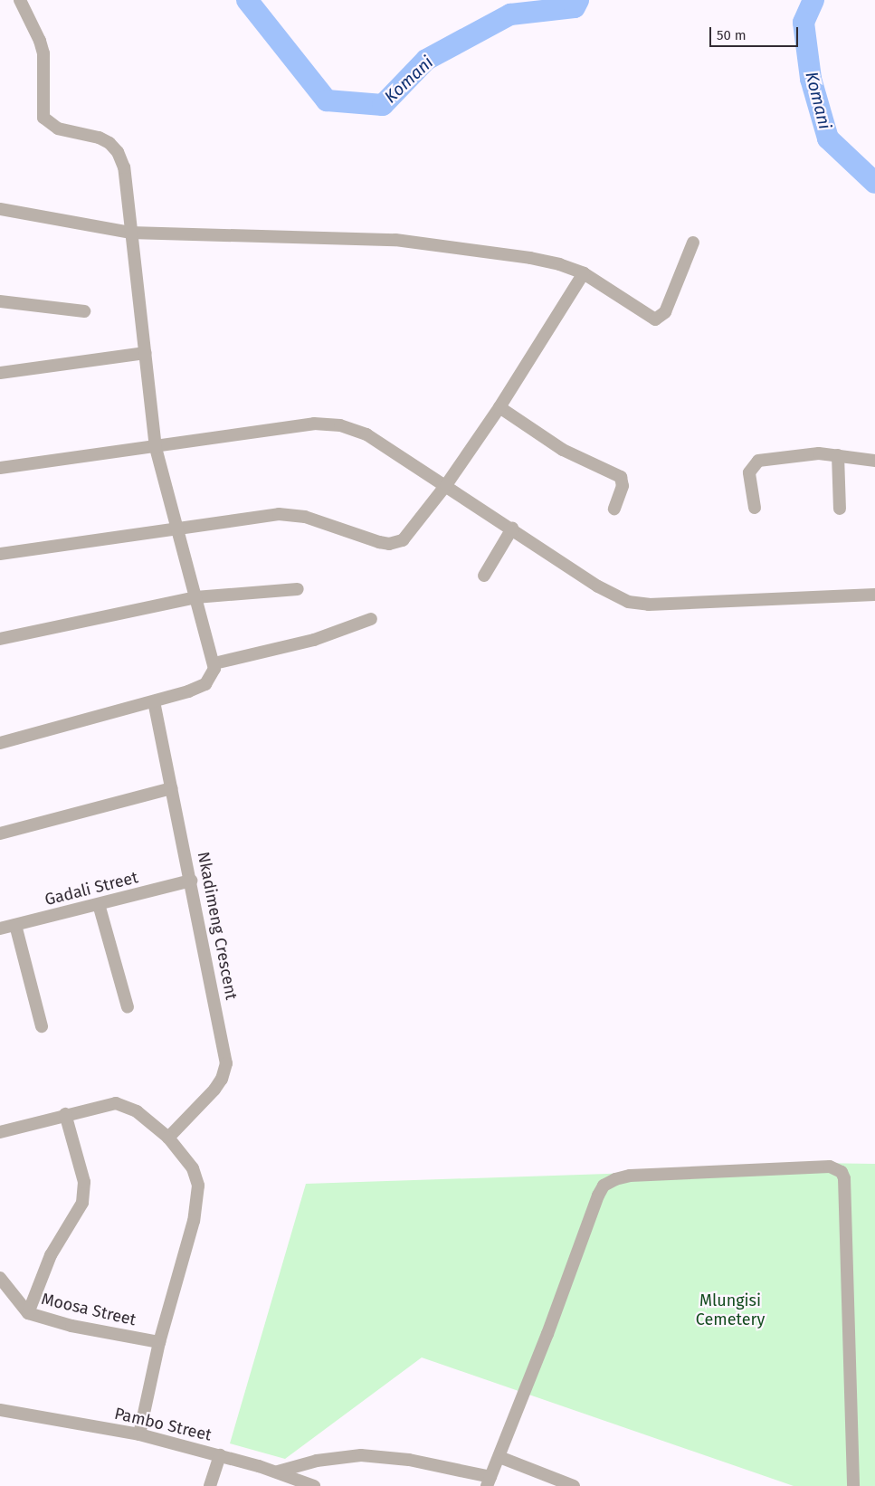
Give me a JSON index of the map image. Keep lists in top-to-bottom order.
{
  "streets": {
    "street": [
      "Gadali Street",
      "Nkadimeng Crescent",
      "Moosa Street",
      "Pambo Street"
    ]
  },
  "crossings": [
    ["Gadali Street", "Nkadimeng Crescent"]
  ],
  "water": ["Komani"],
  "parks": ["Mlungisi Cemetery"],
  "scale_bar": "50 m"
}
